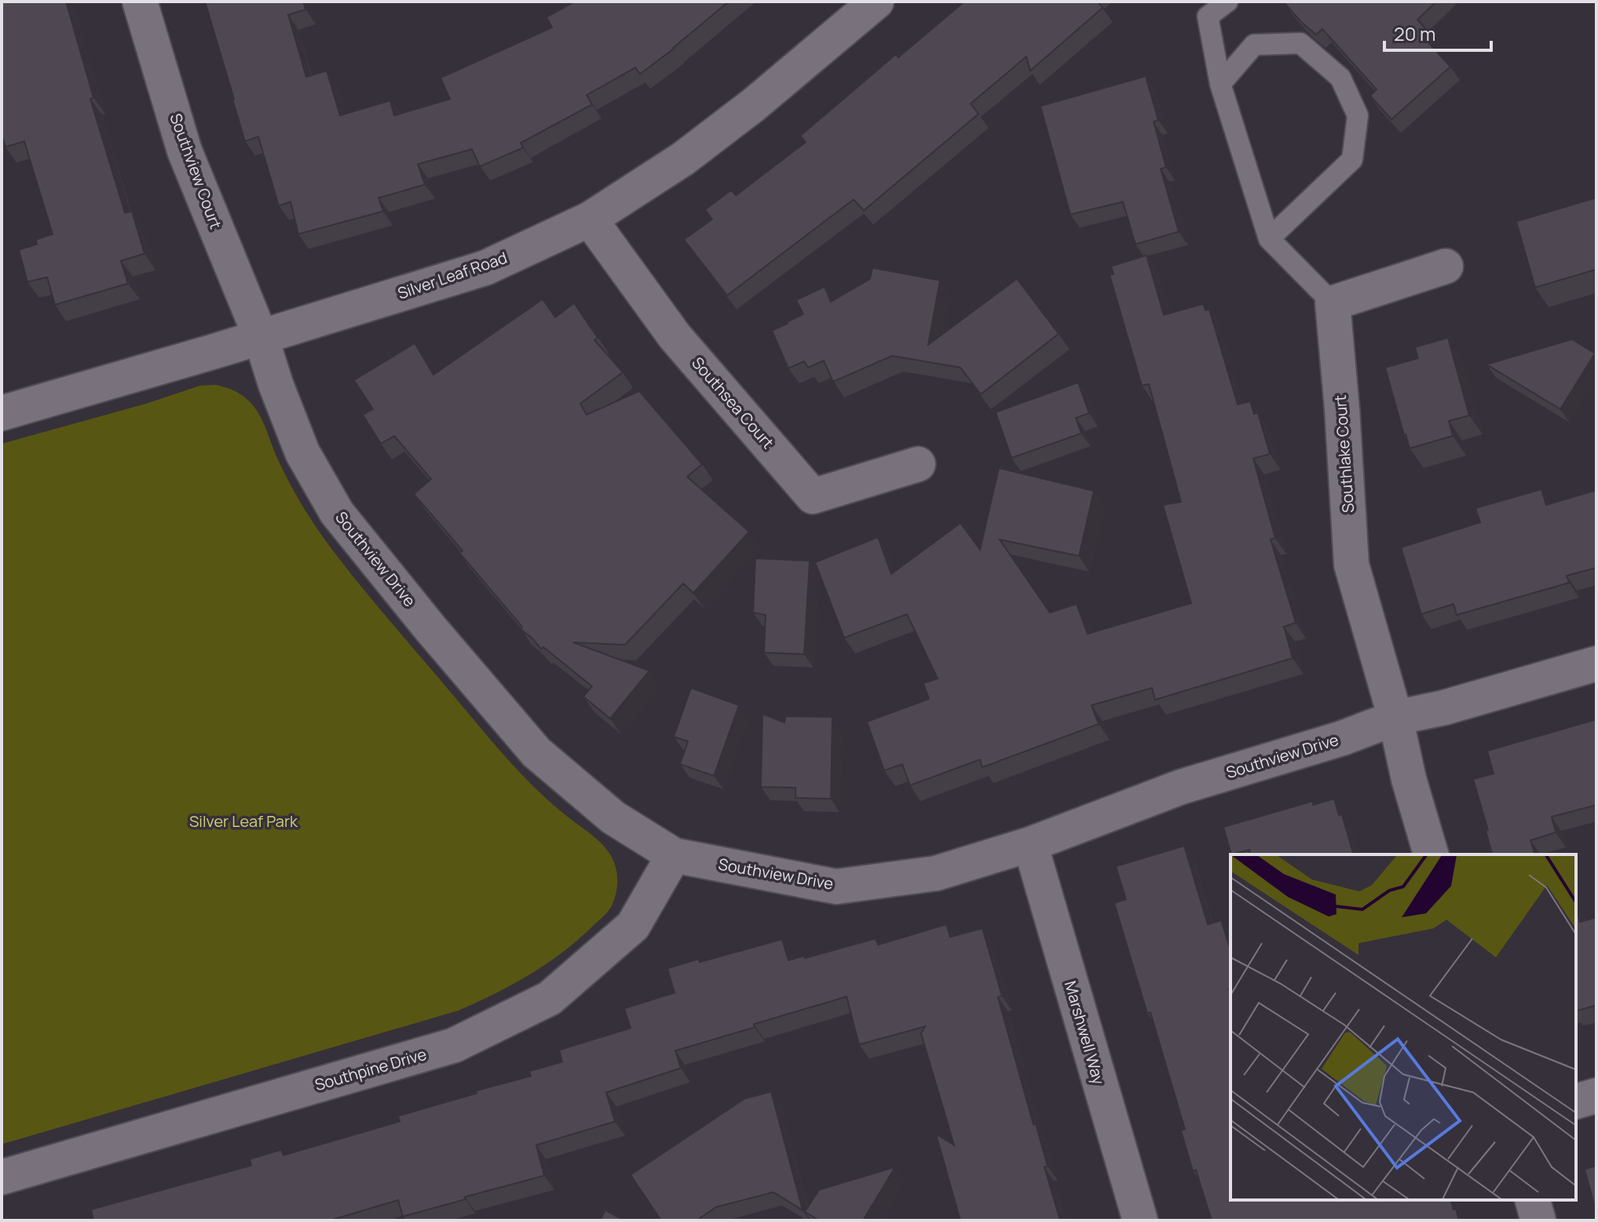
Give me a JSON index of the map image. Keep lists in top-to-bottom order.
{
  "streets": {
    "street": [
      "Southview Court",
      "Silver Leaf Road",
      "Southsea Court",
      "Southlake Court",
      "Southview Drive",
      "Marshwell Way",
      "Southpine Drive"
    ]
  },
  "crossings": [
    ["Southview Court", "Silver Leaf Road"],
    ["Southview Court", "Southview Drive"],
    ["Silver Leaf Road", "Southsea Court"],
    ["Silver Leaf Road", "Southview Drive"],
    ["Southlake Court", "Southview Drive"],
    ["Southview Drive", "Marshwell Way"],
    ["Southview Drive", "Southpine Drive"]
  ],
  "parks": ["Silver Leaf Park"],
  "scale_bar": "20 m"
}
